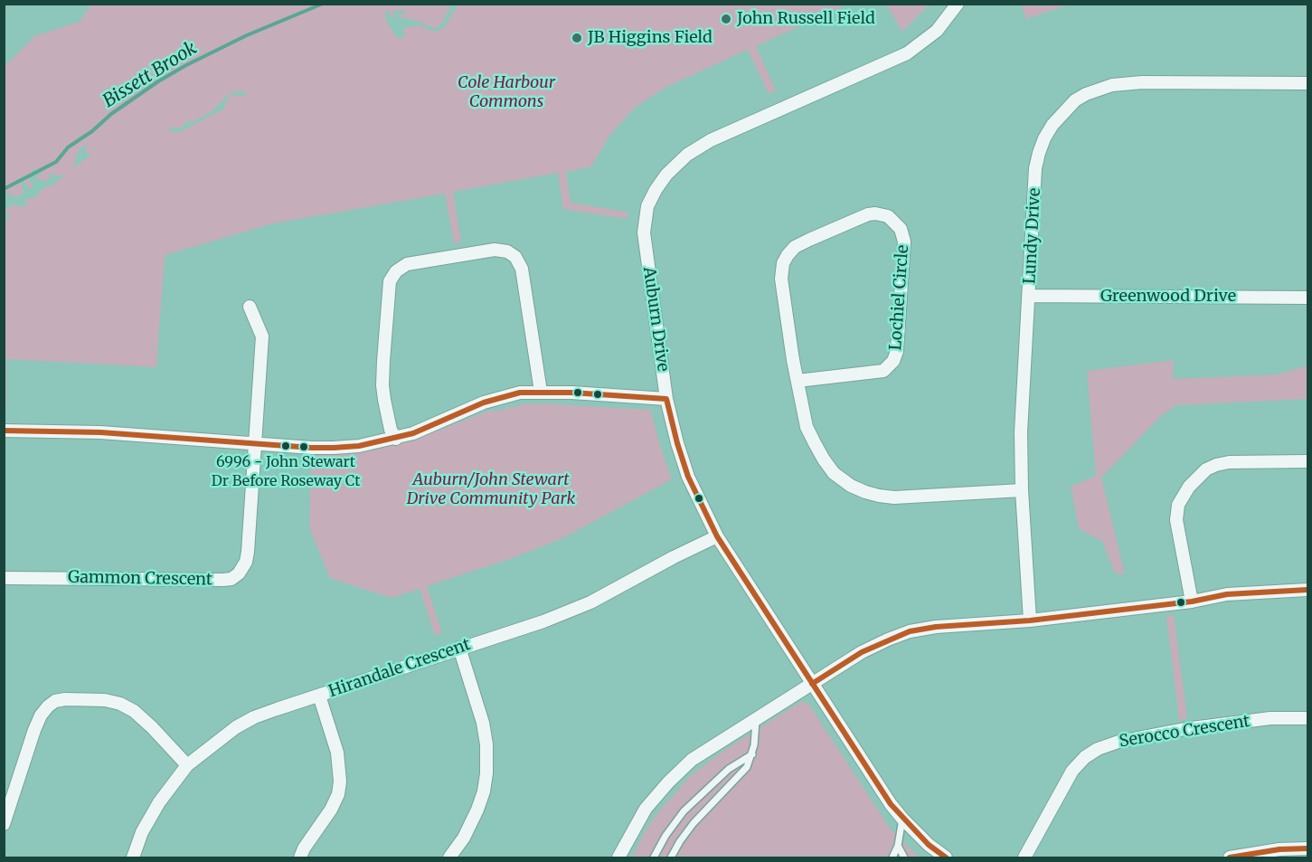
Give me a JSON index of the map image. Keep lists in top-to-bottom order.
{
  "streets": {
    "street": [
      "Lundy Drive",
      "Greenwood Drive",
      "Lochiel Circle",
      "Auburn Drive",
      "Gammon Crescent",
      "Hirandale Crescent",
      "Serocco Crescent"
    ]
  },
  "crossings": [
    ["Lundy Drive", "Greenwood Drive"],
    ["Lundy Drive", "Lochiel Circle"],
    ["Auburn Drive", "Hirandale Crescent"]
  ],
  "water": ["Bissett Brook"],
  "parks": ["Cole Harbour Commons", "Auburn/John Stewart Drive Community Park"],
  "places": ["John Russell Field", "JB Higgins Field", "6996 - John Stewart Dr Before Roseway Ct"]
}
